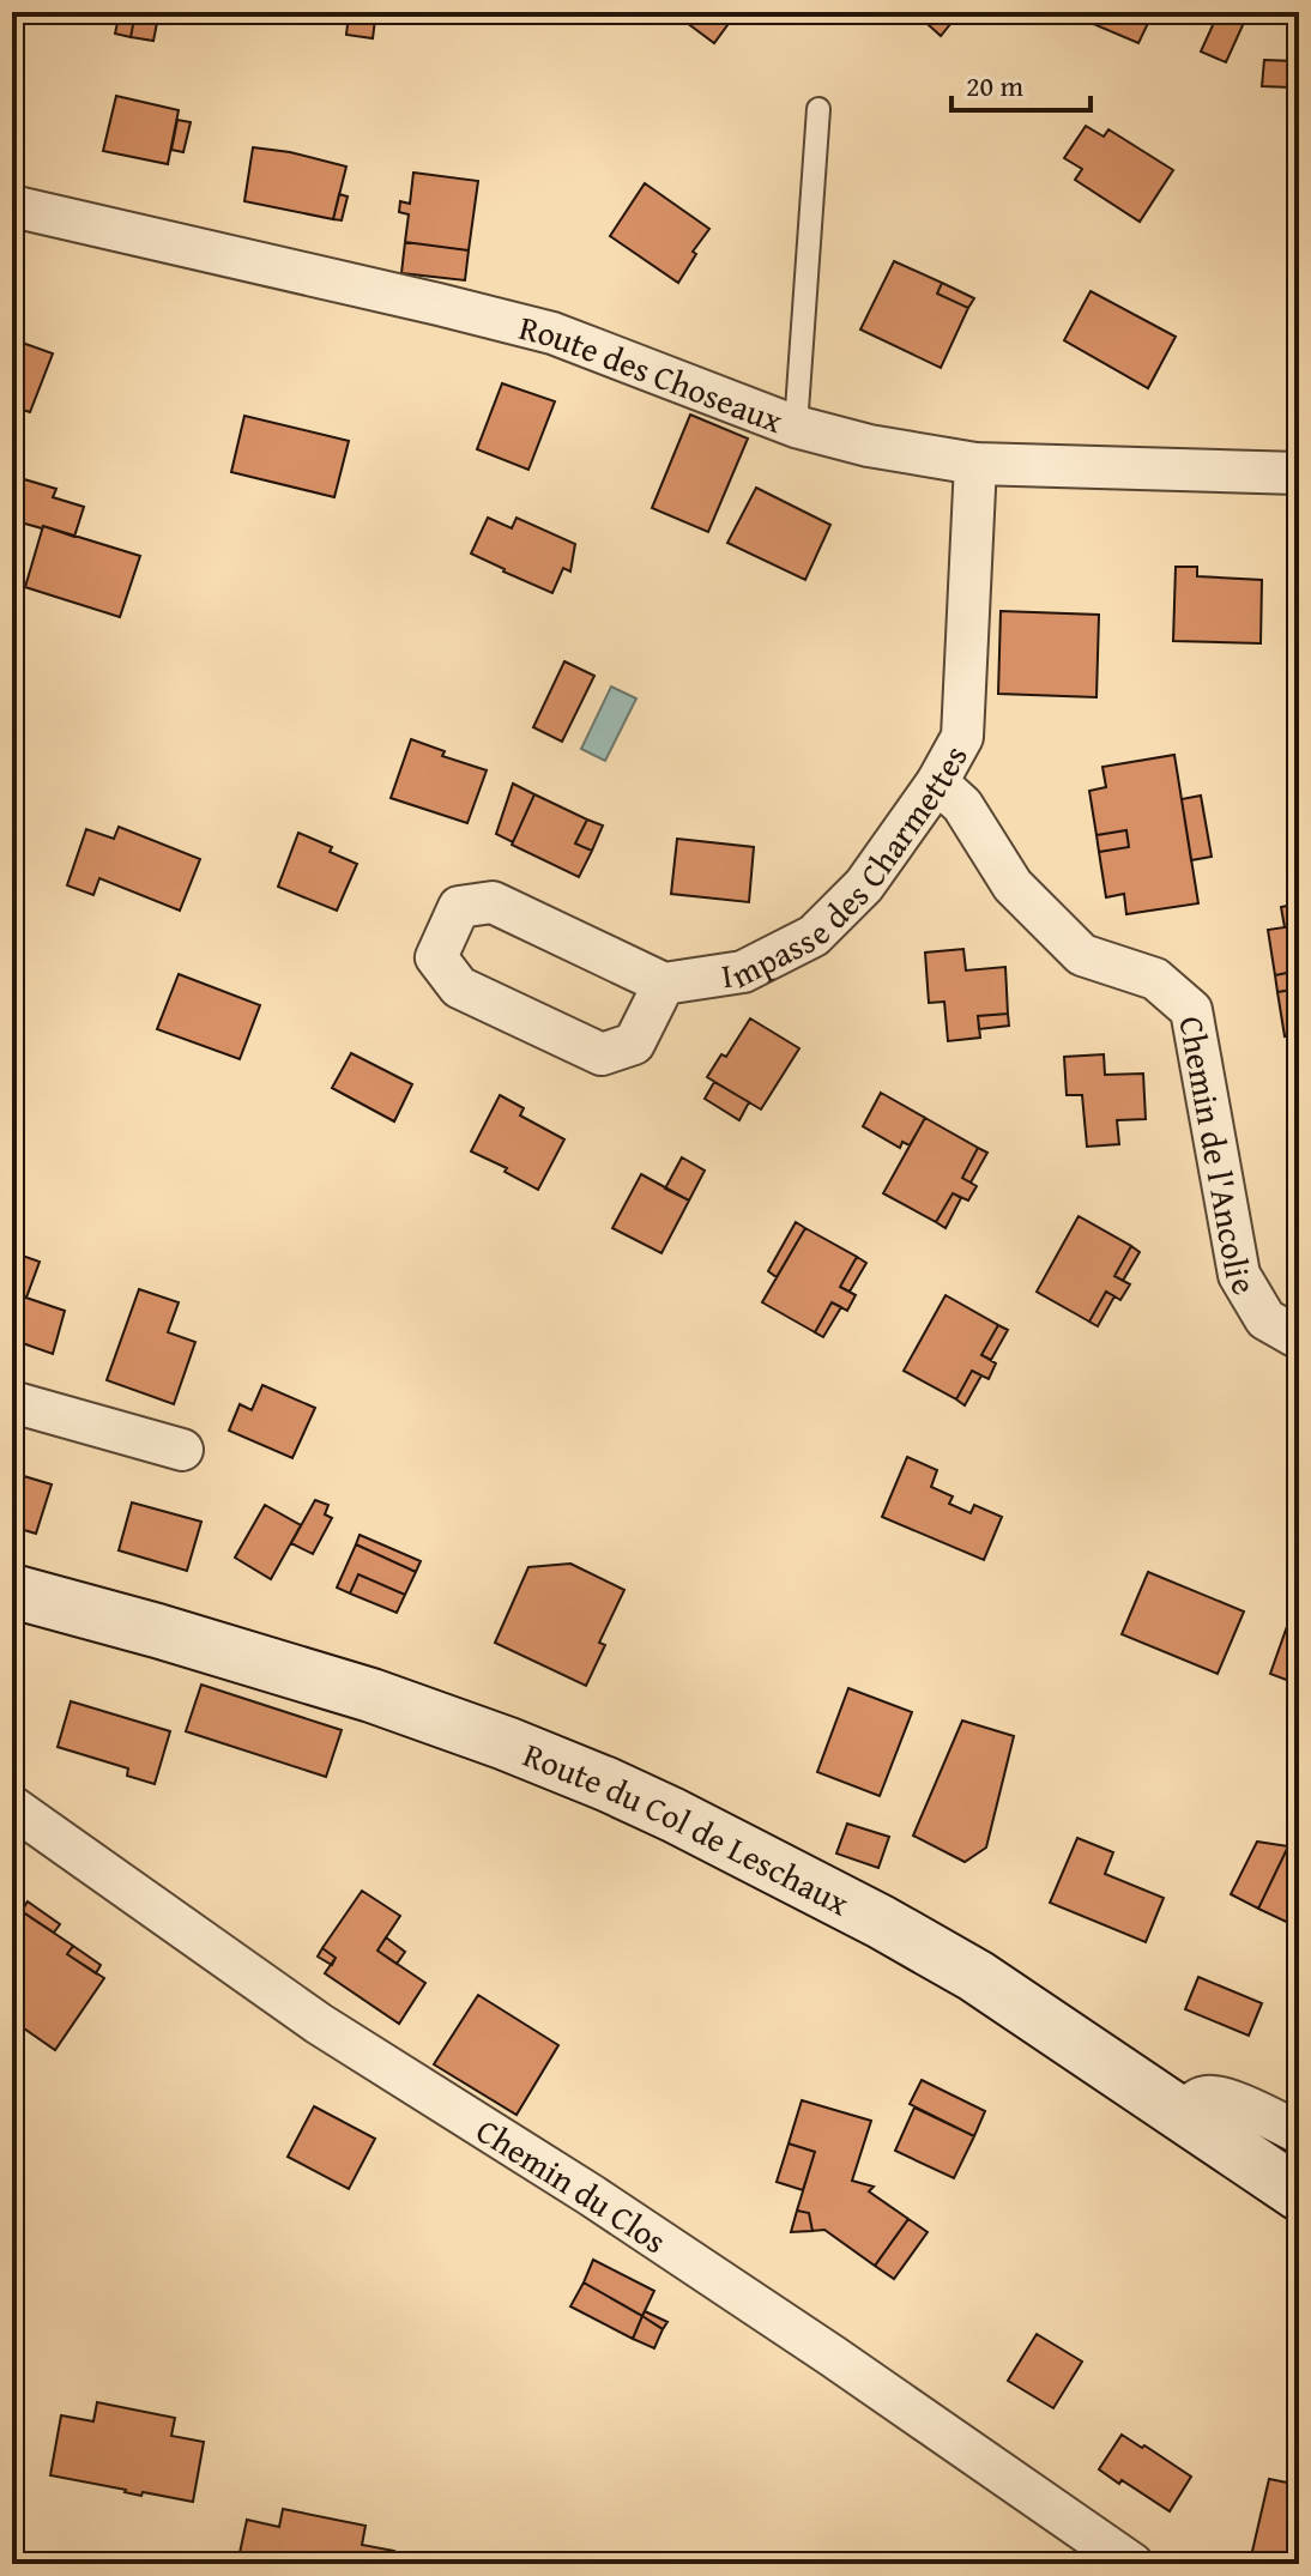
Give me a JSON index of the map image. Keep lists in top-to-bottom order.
{
  "streets": {
    "main road": ["Route du Col de Leschaux"],
    "street": [
      "Route des Choseaux",
      "Impasse des Charmettes",
      "Chemin de l'Ancolie",
      "Chemin du Clos"
    ]
  },
  "crossings": [
    ["Route des Choseaux", "Impasse des Charmettes"],
    ["Impasse des Charmettes", "Chemin de l'Ancolie"]
  ],
  "scale_bar": "20 m"
}
